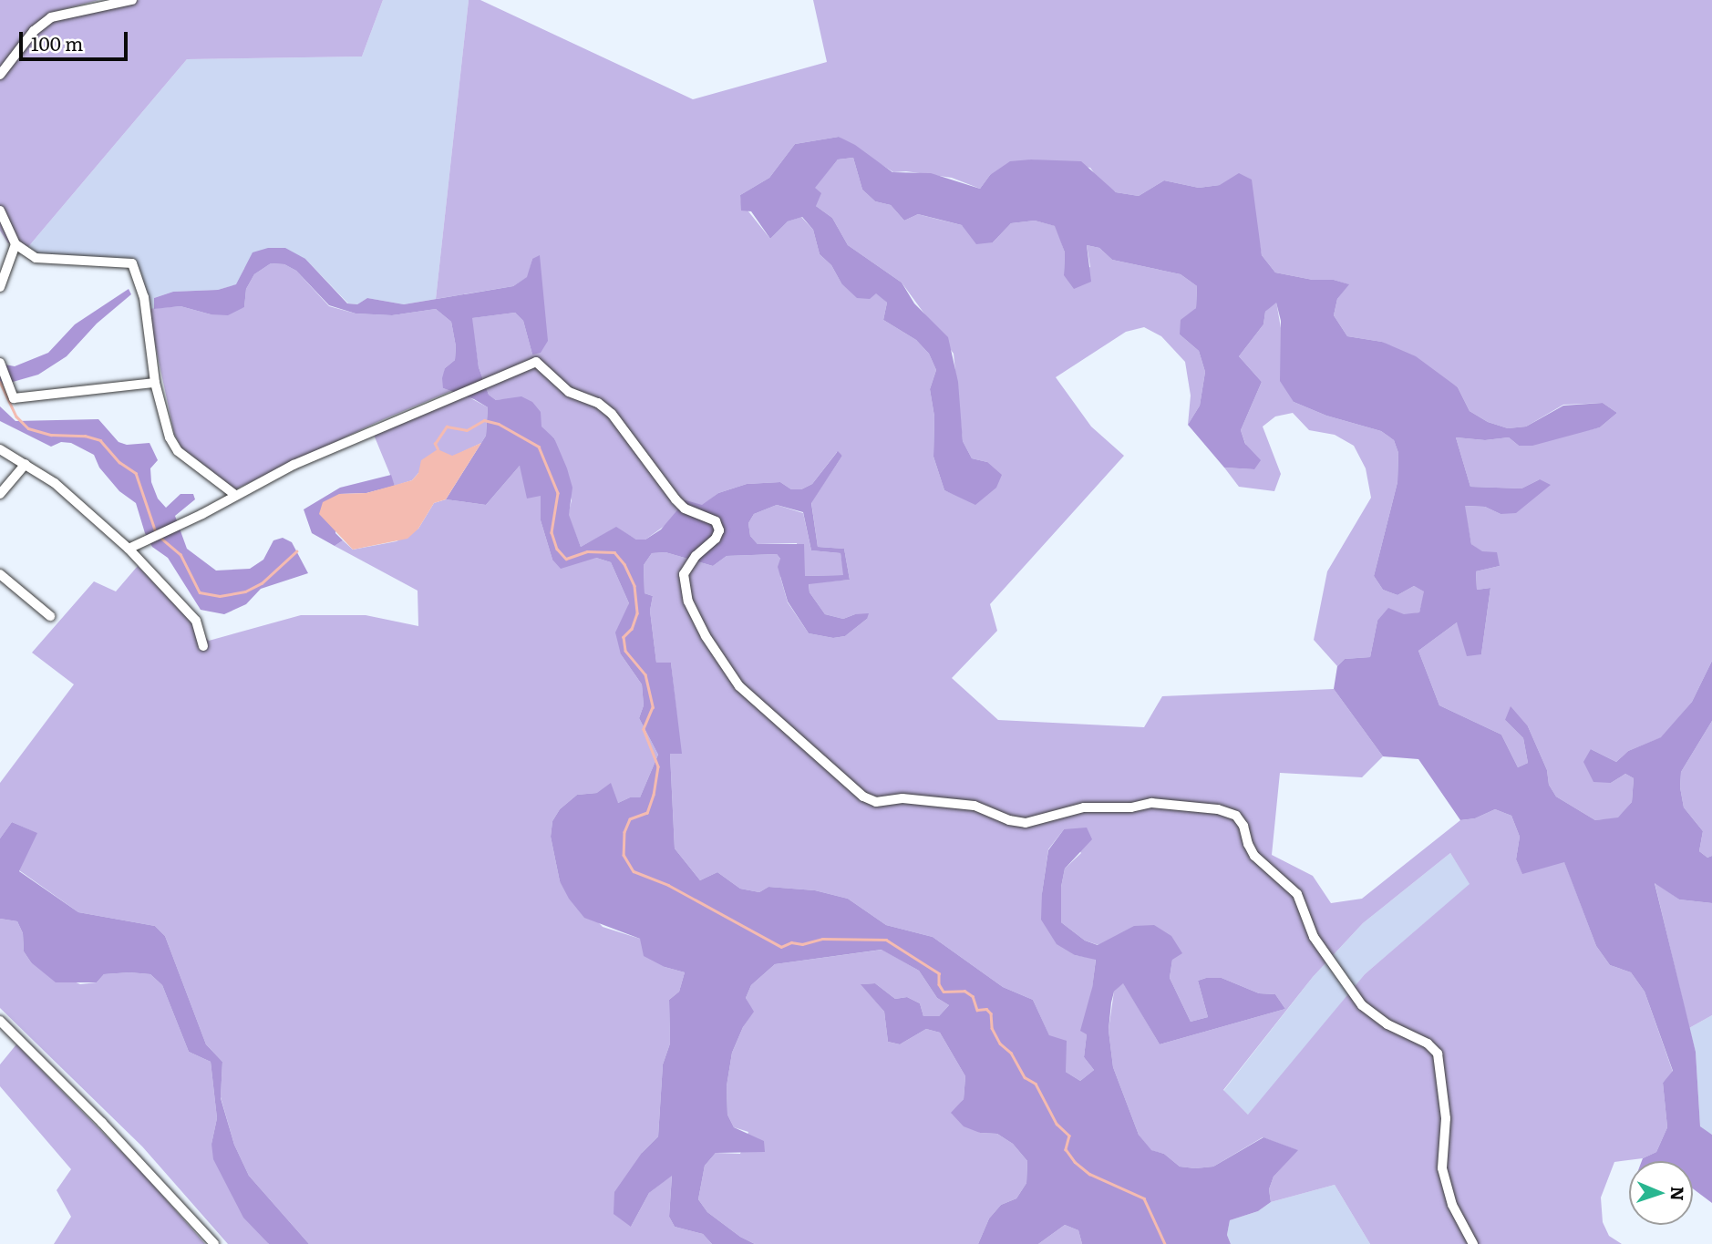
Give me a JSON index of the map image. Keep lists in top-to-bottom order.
{
  "scale_bar": "100 m",
  "north": "right"
}
